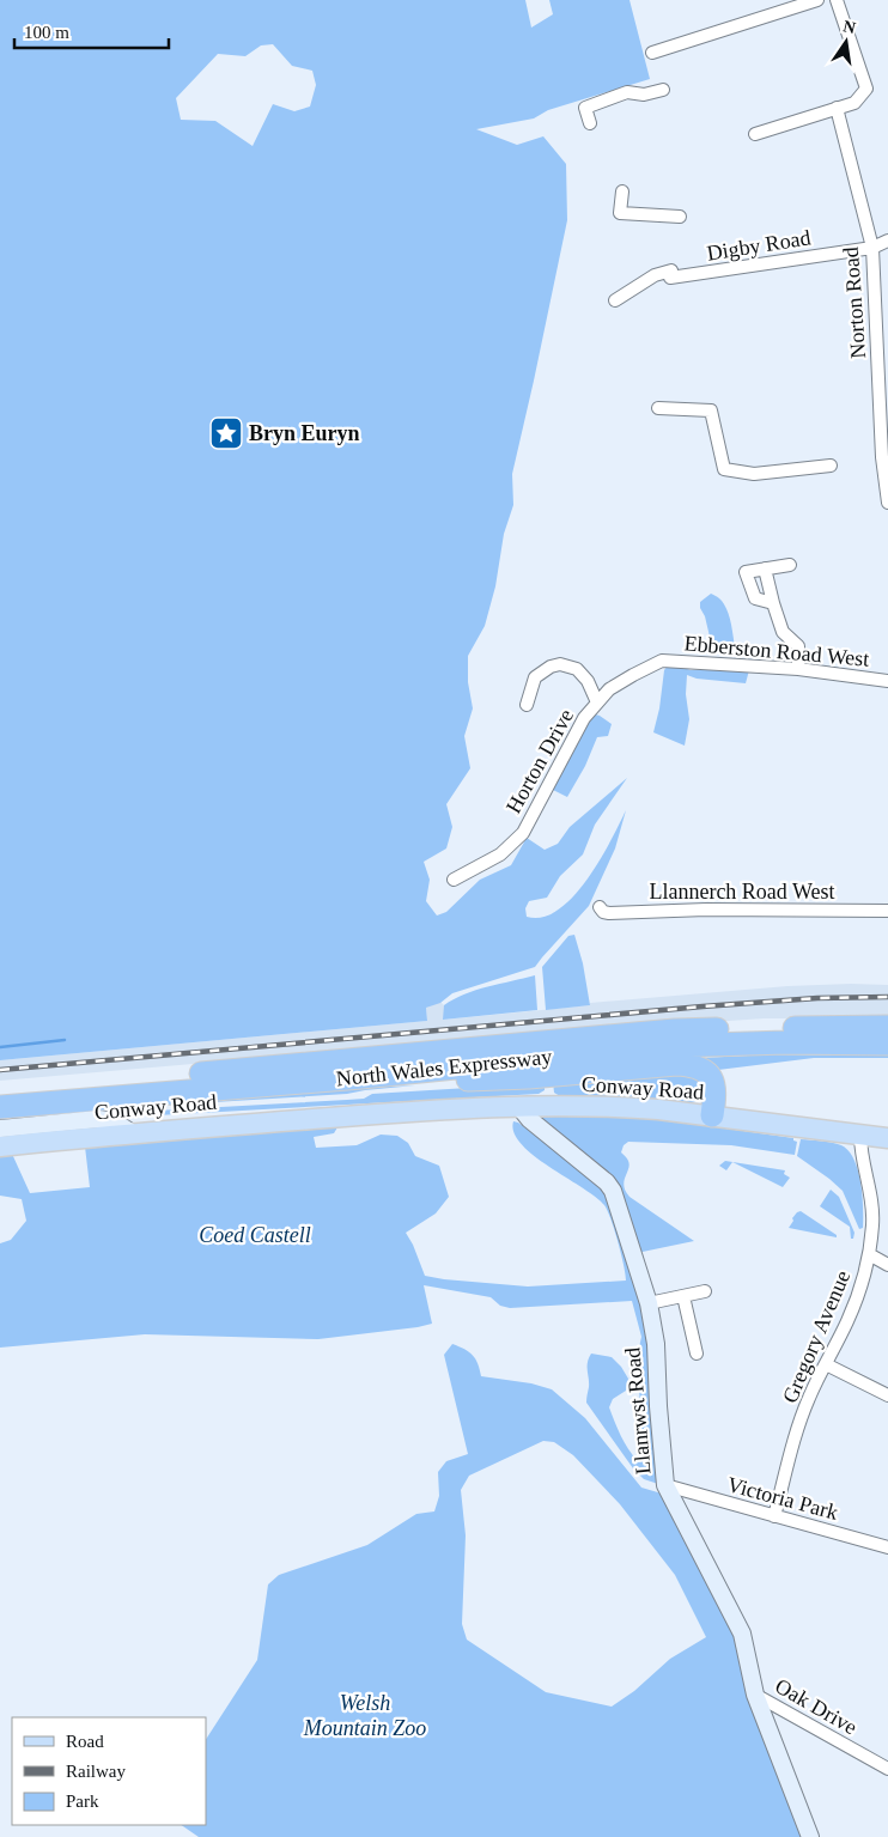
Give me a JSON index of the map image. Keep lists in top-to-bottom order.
{
  "streets": {
    "highway": ["North Wales Expressway"],
    "main road": ["Conway Road"],
    "street": [
      "Digby Road",
      "Norton Road",
      "Ebberston Road West",
      "Horton Drive",
      "Llannerch Road West",
      "Gregory Avenue",
      "Llanrwst Road",
      "Victoria Park",
      "Oak Drive"
    ]
  },
  "crossings": [
    ["Digby Road", "Norton Road"],
    ["Ebberston Road West", "Horton Drive"],
    ["Conway Road", "Gregory Avenue"],
    ["Conway Road", "Llanrwst Road"],
    ["Gregory Avenue", "Victoria Park"],
    ["Llanrwst Road", "Victoria Park"],
    ["Llanrwst Road", "Oak Drive"]
  ],
  "parks": ["Coed Castell", "Welsh Mountain Zoo"],
  "places": {
    "place": ["Bryn Euryn"]
  },
  "legend": ["Road", "Railway", "Park"],
  "scale_bar": "100 m",
  "north": "top"
}
